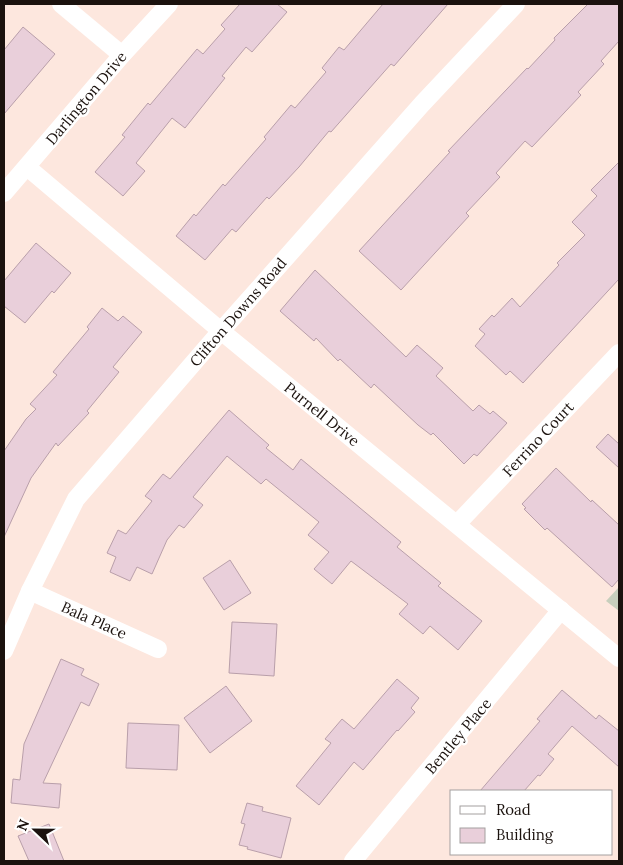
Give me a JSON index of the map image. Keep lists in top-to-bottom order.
{
  "streets": {
    "street": [
      "Darlington Drive",
      "Clifton Downs Road",
      "Purnell Drive",
      "Ferrino Court",
      "Bala Place",
      "Bentley Place"
    ]
  },
  "crossings": [
    ["Darlington Drive", "Purnell Drive"],
    ["Clifton Downs Road", "Purnell Drive"],
    ["Clifton Downs Road", "Bala Place"],
    ["Purnell Drive", "Ferrino Court"],
    ["Purnell Drive", "Bentley Place"]
  ],
  "legend": ["Road", "Building"],
  "north": "left"
}
